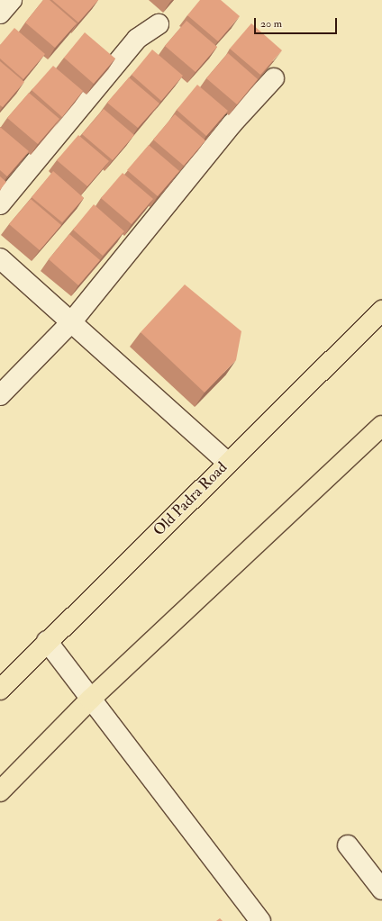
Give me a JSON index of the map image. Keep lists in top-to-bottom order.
{
  "streets": {
    "main road": ["Old Padra Road"]
  },
  "scale_bar": "20 m"
}
